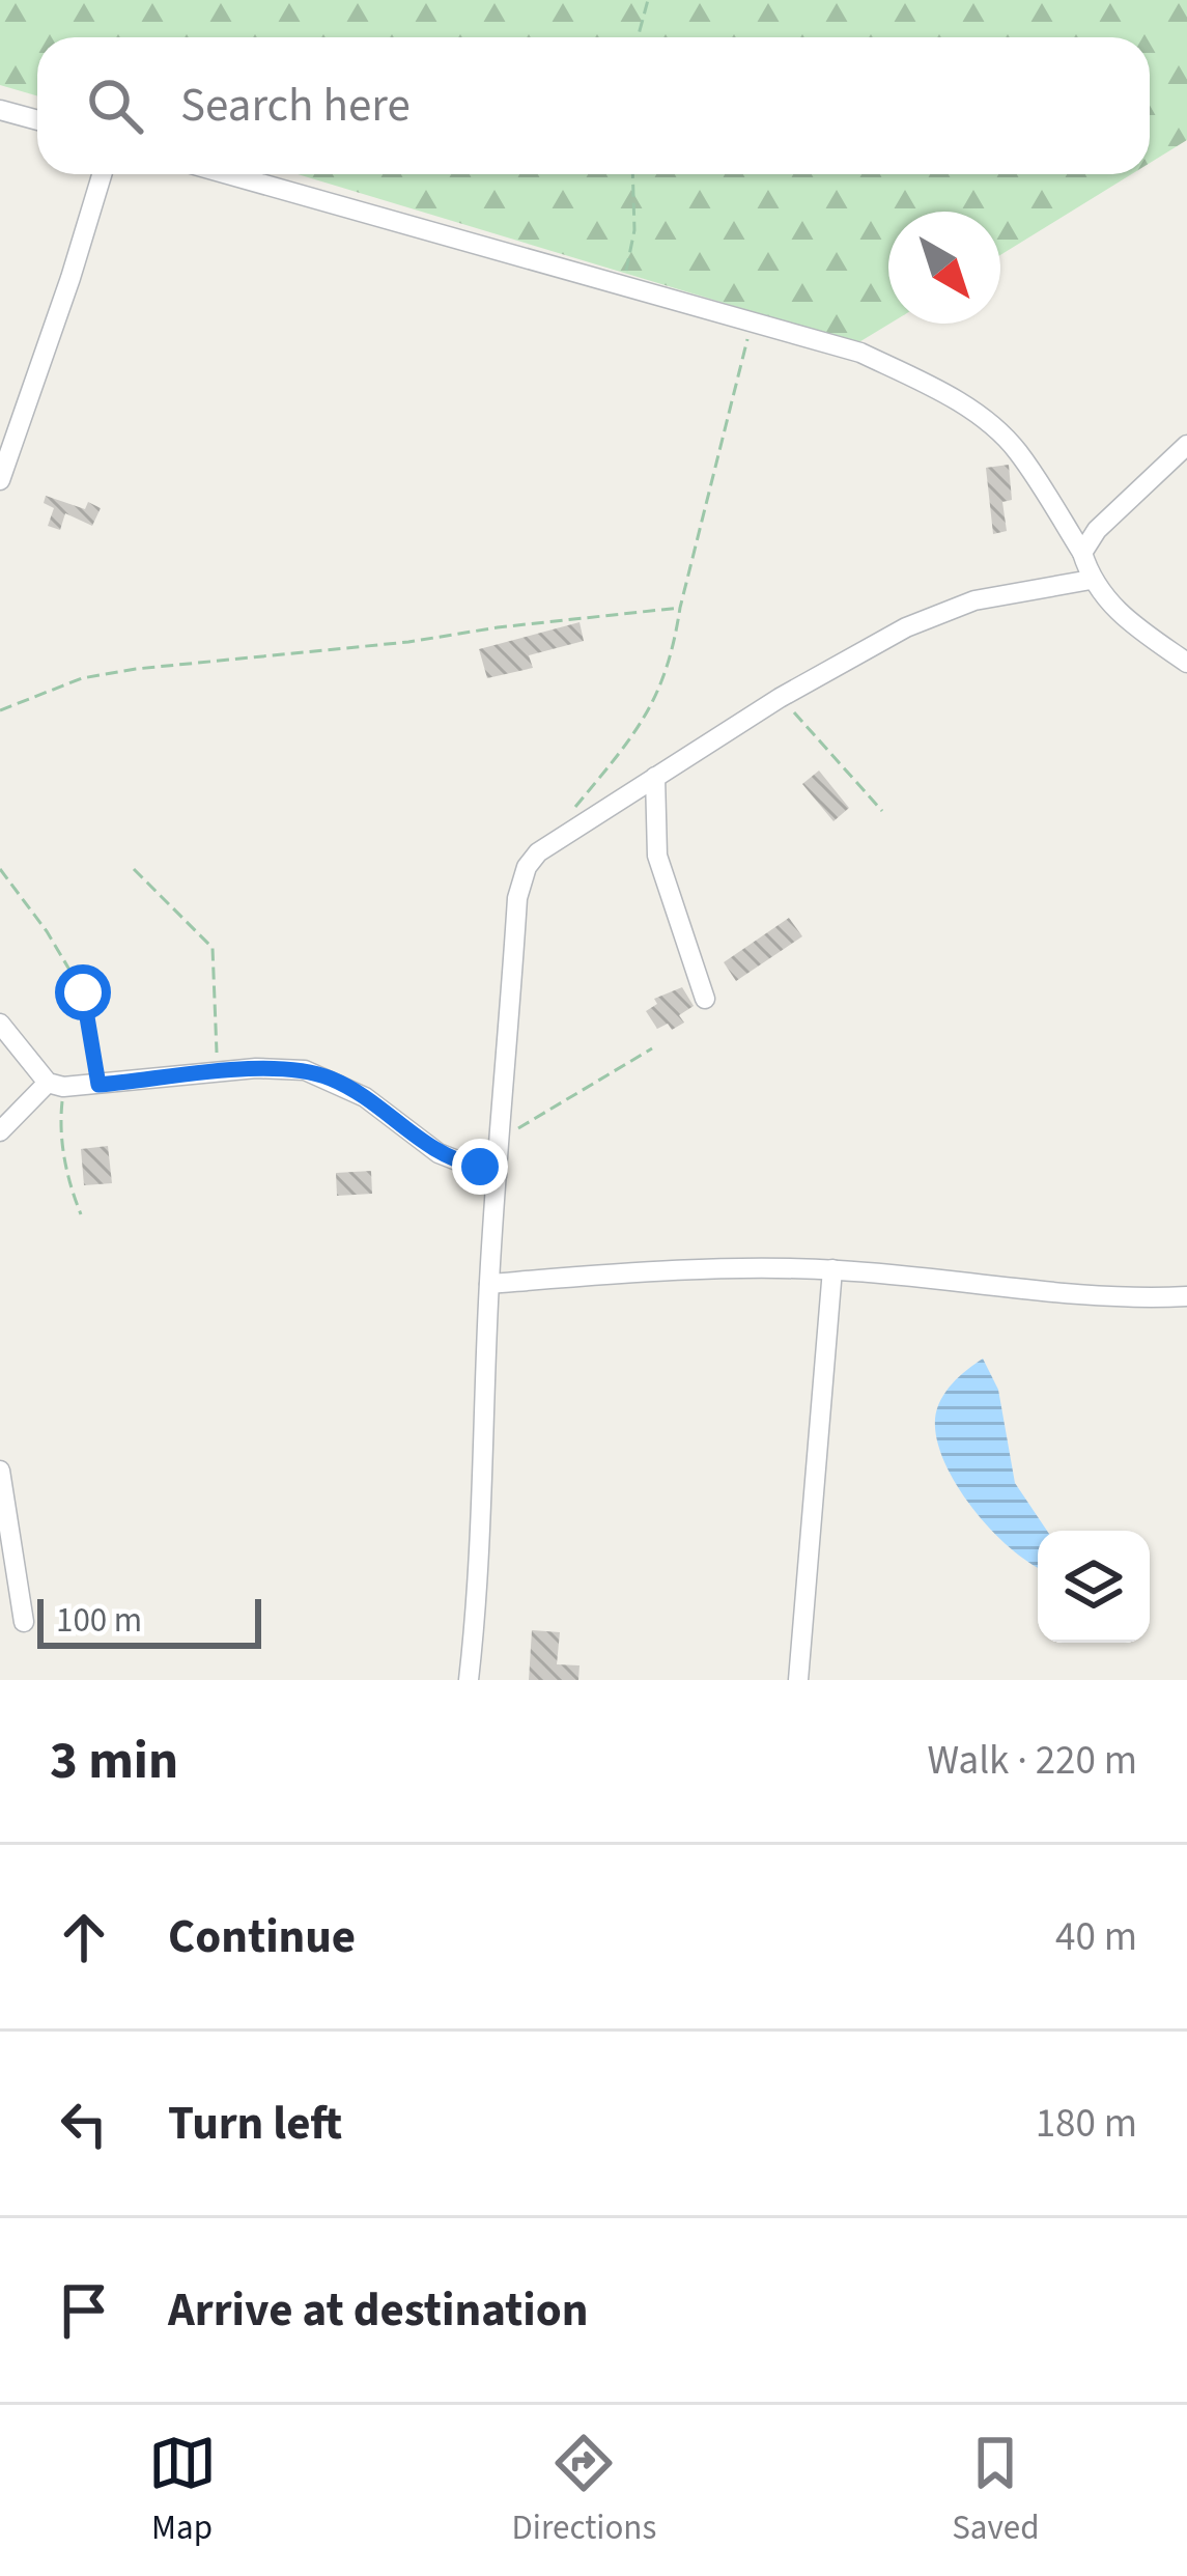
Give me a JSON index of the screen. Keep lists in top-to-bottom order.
{
  "scale_bar": "100 m",
  "north": "bottom right",
  "page": {
    "search": "Search here",
    "scale": "100 m",
    "heading": ["3 min", "Walk · 220 m"],
    "list": [
      ["Continue", "40 m"],
      ["Turn left", "180 m"],
      "Arrive at destination"
    ],
    "nav": ["Map", "Directions", "Saved"]
  }
}
